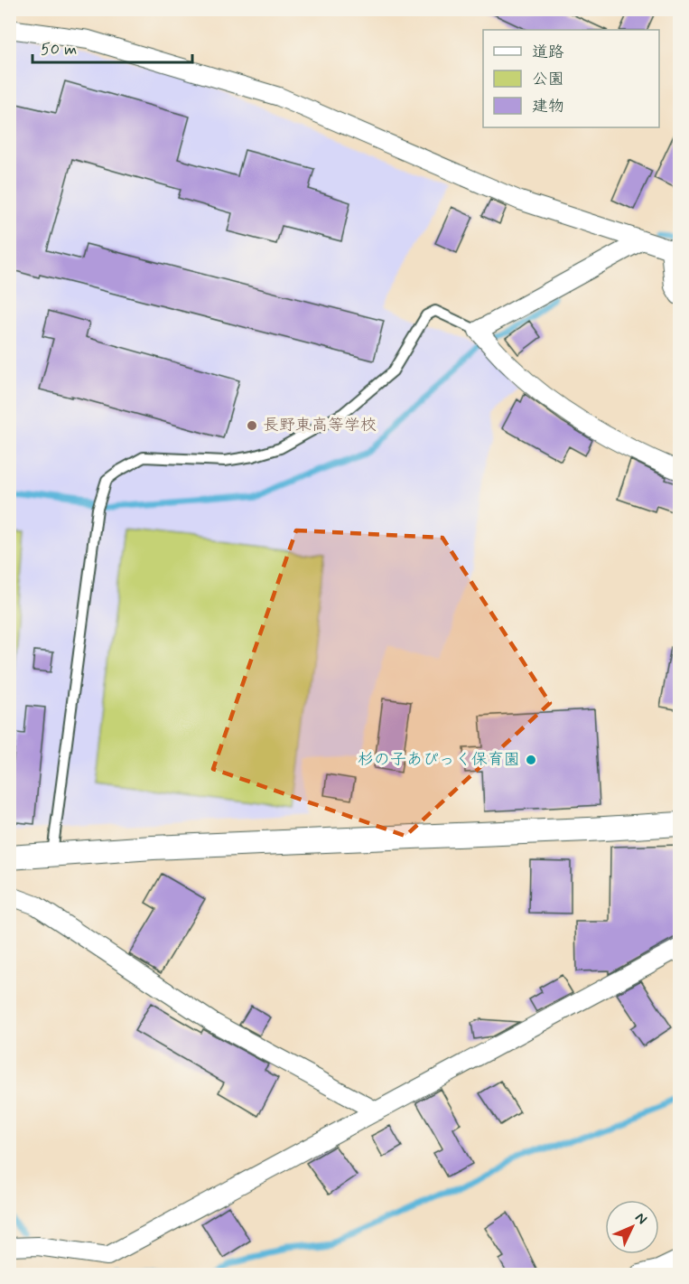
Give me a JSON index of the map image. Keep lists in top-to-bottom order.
{
  "places": ["長野東高等学校", "杉の子あぴっく保育園"],
  "legend": ["道路", "公園", "建物"],
  "scale_bar": "50 m",
  "north": "top right"
}
